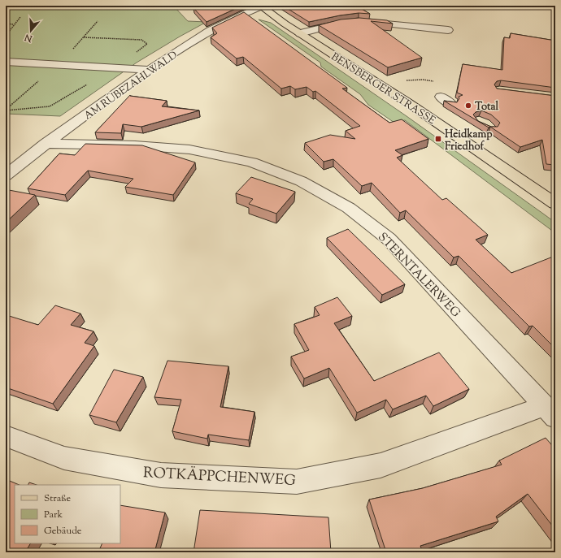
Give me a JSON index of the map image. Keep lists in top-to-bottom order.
{
  "streets": {
    "main road": ["BENSBERGER STRASSE"],
    "street": ["AM RÜBEZAHLWALD", "STERNTALERWEG", "ROTKÄPPCHENWEG"]
  },
  "crossings": [
    ["AM RÜBEZAHLWALD", "BENSBERGER STRASSE"],
    ["AM RÜBEZAHLWALD", "STERNTALERWEG"],
    ["STERNTALERWEG", "ROTKÄPPCHENWEG"]
  ],
  "places": {
    "other": ["Total"],
    "transit": ["Heidkamp Friedhof"]
  },
  "legend": ["Straße", "Park", "Gebäude"],
  "north": "bottom"
}
